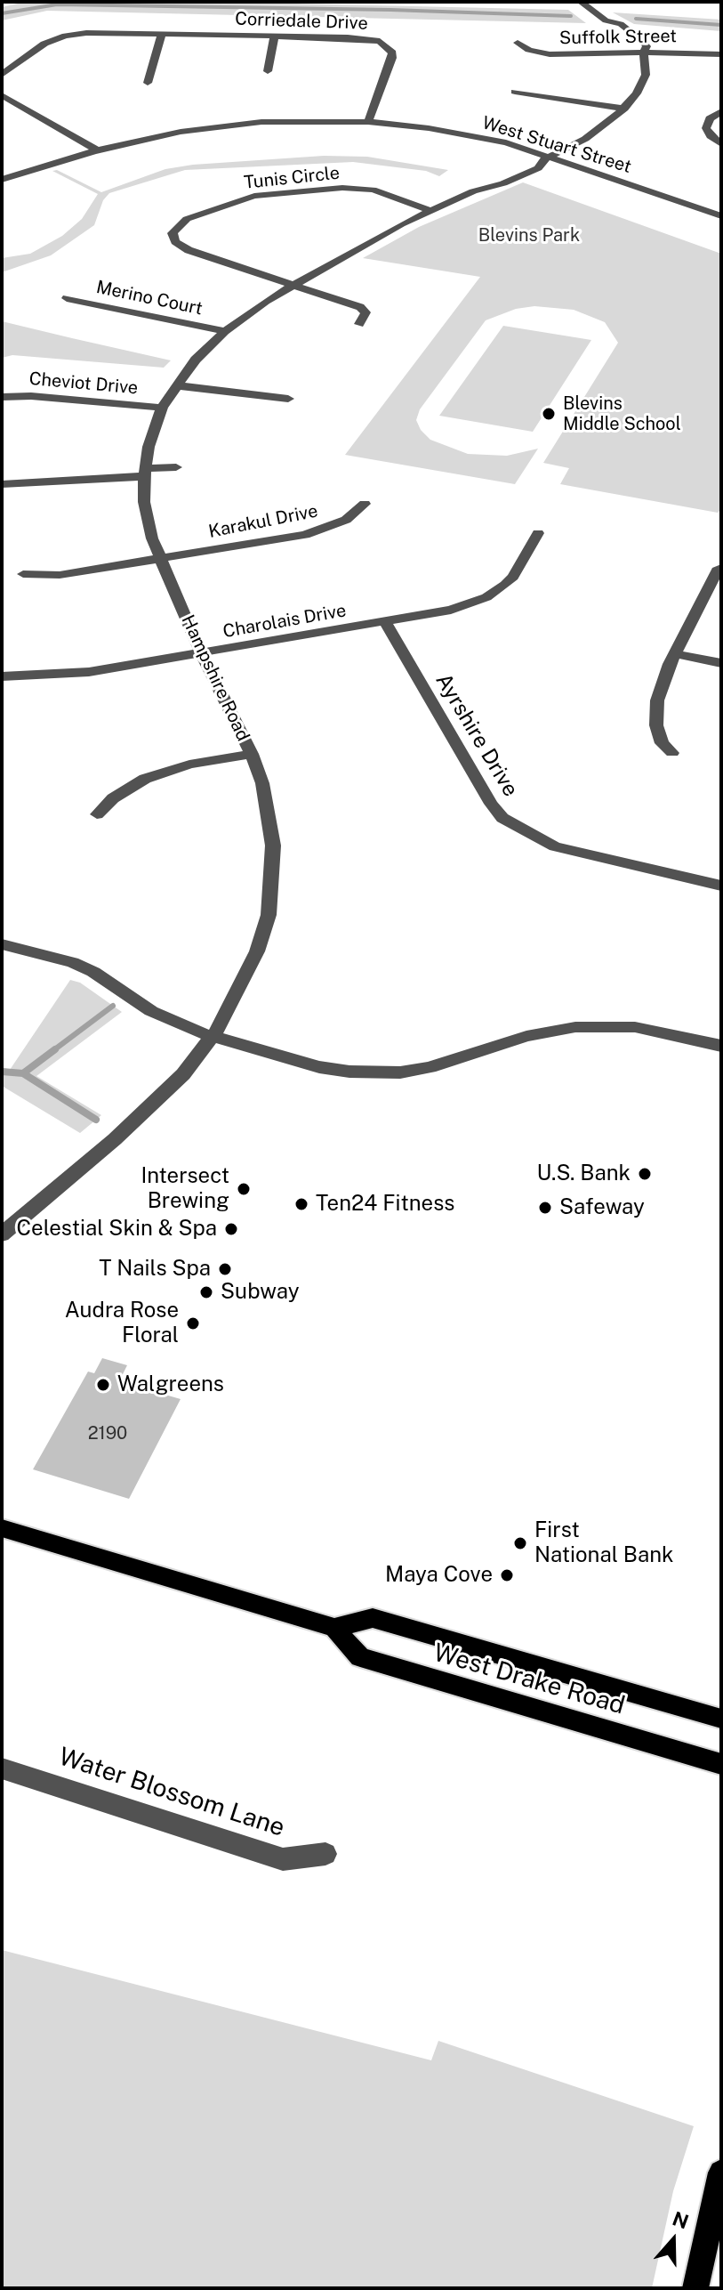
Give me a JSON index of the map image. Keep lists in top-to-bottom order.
{
  "streets": {
    "main road": ["West Drake Road"],
    "street": [
      "Corriedale Drive",
      "Suffolk Street",
      "West Stuart Street",
      "Tunis Circle",
      "Merino Court",
      "Cheviot Drive",
      "Karakul Drive",
      "Charolais Drive",
      "Hampshire Road",
      "Ayrshire Drive",
      "Water Blossom Lane"
    ]
  },
  "crossings": [
    ["Corriedale Drive", "West Stuart Street"],
    ["Suffolk Street", "Hampshire Road"],
    ["West Stuart Street", "Hampshire Road"],
    ["Tunis Circle", "Hampshire Road"],
    ["Merino Court", "Hampshire Road"],
    ["Cheviot Drive", "Hampshire Road"],
    ["Karakul Drive", "Hampshire Road"],
    ["Charolais Drive", "Hampshire Road"],
    ["Charolais Drive", "Ayrshire Drive"]
  ],
  "parks": ["Blevins Park"],
  "places": [
    "Blevins Middle School",
    "U.S. Bank",
    "Intersect Brewing",
    "Ten24 Fitness",
    "Safeway",
    "Celestial Skin & Spa",
    "T Nails Spa",
    "Subway",
    "Audra Rose Floral",
    "Walgreens",
    "First National Bank",
    "Maya Cove"
  ],
  "house_numbers": ["2190"],
  "north": "top"
}
